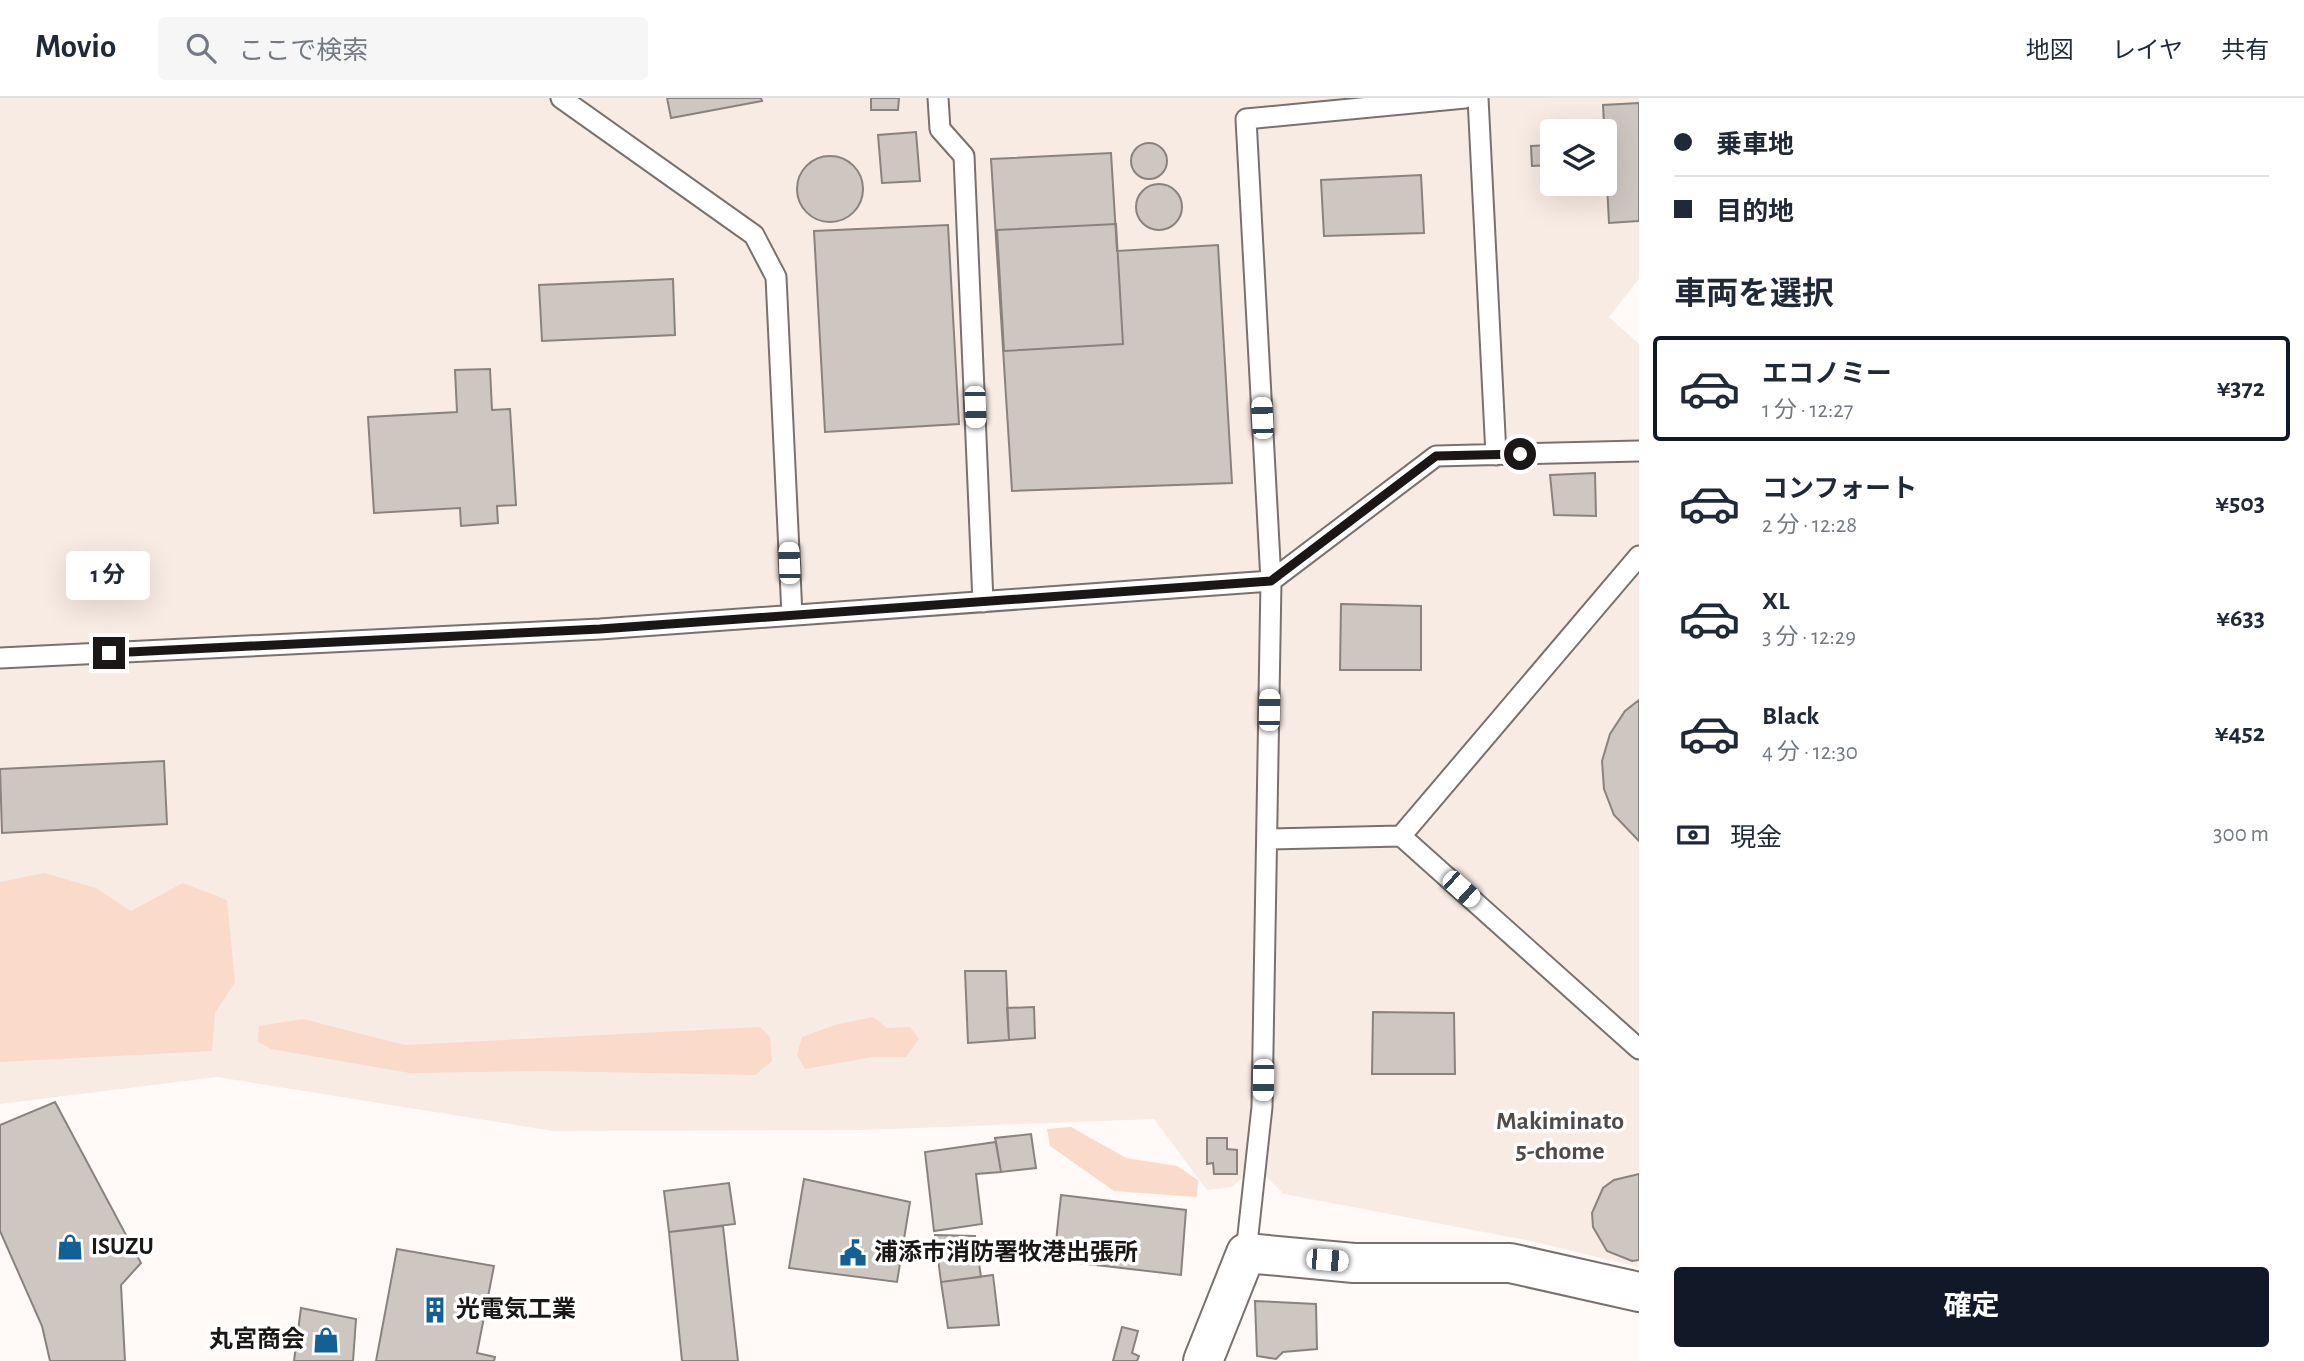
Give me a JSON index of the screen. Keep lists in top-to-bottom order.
{
  "districts": ["Makiminato 5-chome"],
  "places": {
    "shop": ["ISUZU", "丸宮商会"],
    "public building": ["浦添市消防署牧港出張所"],
    "building": ["光電気工業"]
  },
  "page": {
    "header": "Movio",
    "search": "ここで検索",
    "nav": ["地図", "レイヤ", "共有"],
    "banner": ["乗車地", "目的地"],
    "heading": "車両を選択",
    "list": [
      {
        "name": "エコノミー",
        "note": "1 分 · 12:27",
        "value": "¥372"
      },
      {
        "name": "コンフォート",
        "note": "2 分 · 12:28",
        "value": "¥503"
      },
      {
        "name": "XL",
        "note": "3 分 · 12:29",
        "value": "¥633"
      },
      {
        "name": "Black",
        "note": "4 分 · 12:30",
        "value": "¥452"
      }
    ],
    "bubble": "1 分",
    "pay": ["現金", "300 m"],
    "buttons": "確定"
  }
}
